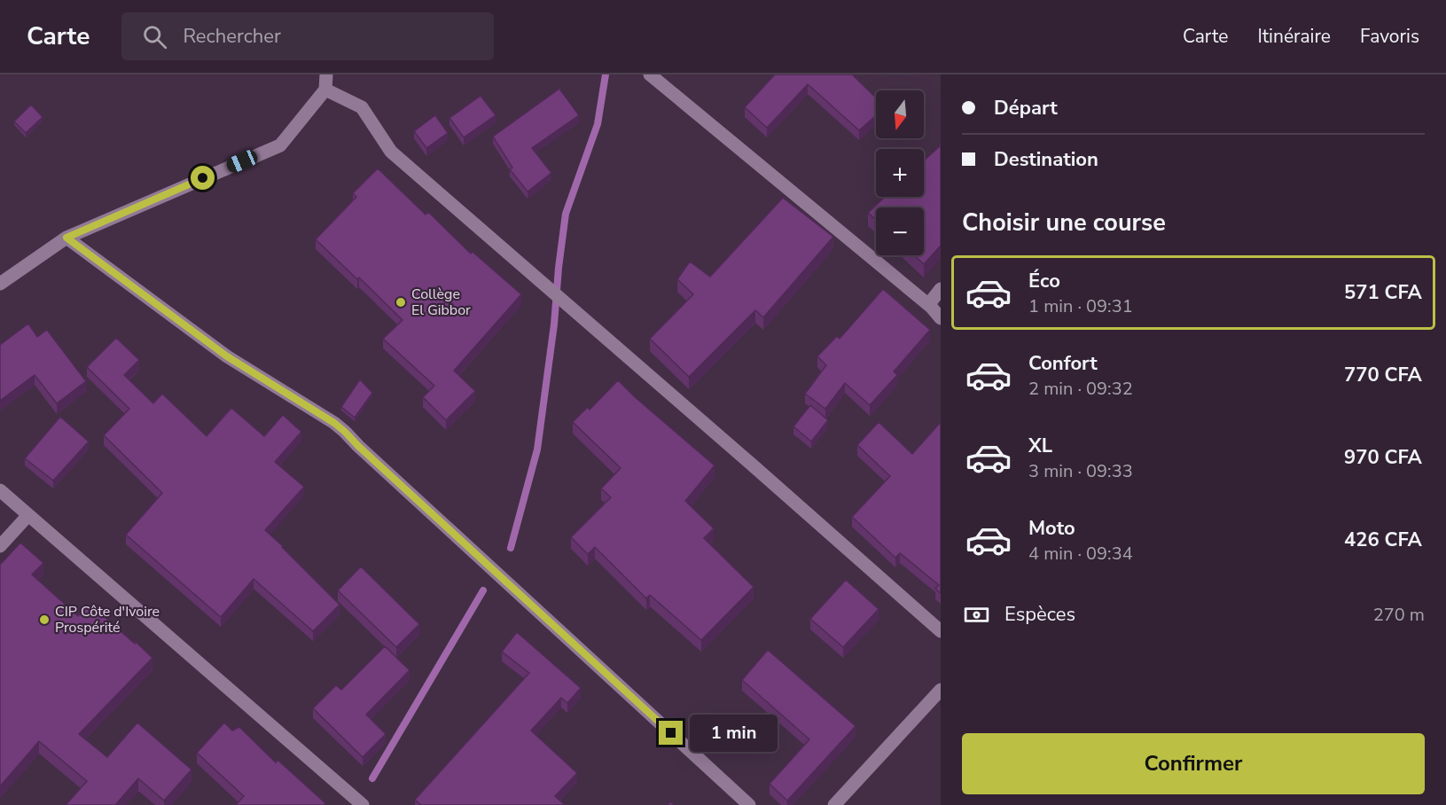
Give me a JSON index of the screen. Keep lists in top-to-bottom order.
{
  "places": ["Collège El Gibbor", "CIP Côte d'Ivoire Prospérité"],
  "north": "bottom",
  "page": {
    "header": "Carte",
    "search": "Rechercher",
    "nav": ["Carte", "Itinéraire", "Favoris"],
    "banner": ["Départ", "Destination"],
    "map_buttons": ["+", "−"],
    "heading": "Choisir une course",
    "list": [
      {
        "name": "Éco",
        "note": "1 min · 09:31",
        "value": "571 CFA"
      },
      {
        "name": "Confort",
        "note": "2 min · 09:32",
        "value": "770 CFA"
      },
      {
        "name": "XL",
        "note": "3 min · 09:33",
        "value": "970 CFA"
      },
      {
        "name": "Moto",
        "note": "4 min · 09:34",
        "value": "426 CFA"
      }
    ],
    "pay": ["Espèces", "270 m"],
    "bubble": "1 min",
    "buttons": "Confirmer"
  }
}
